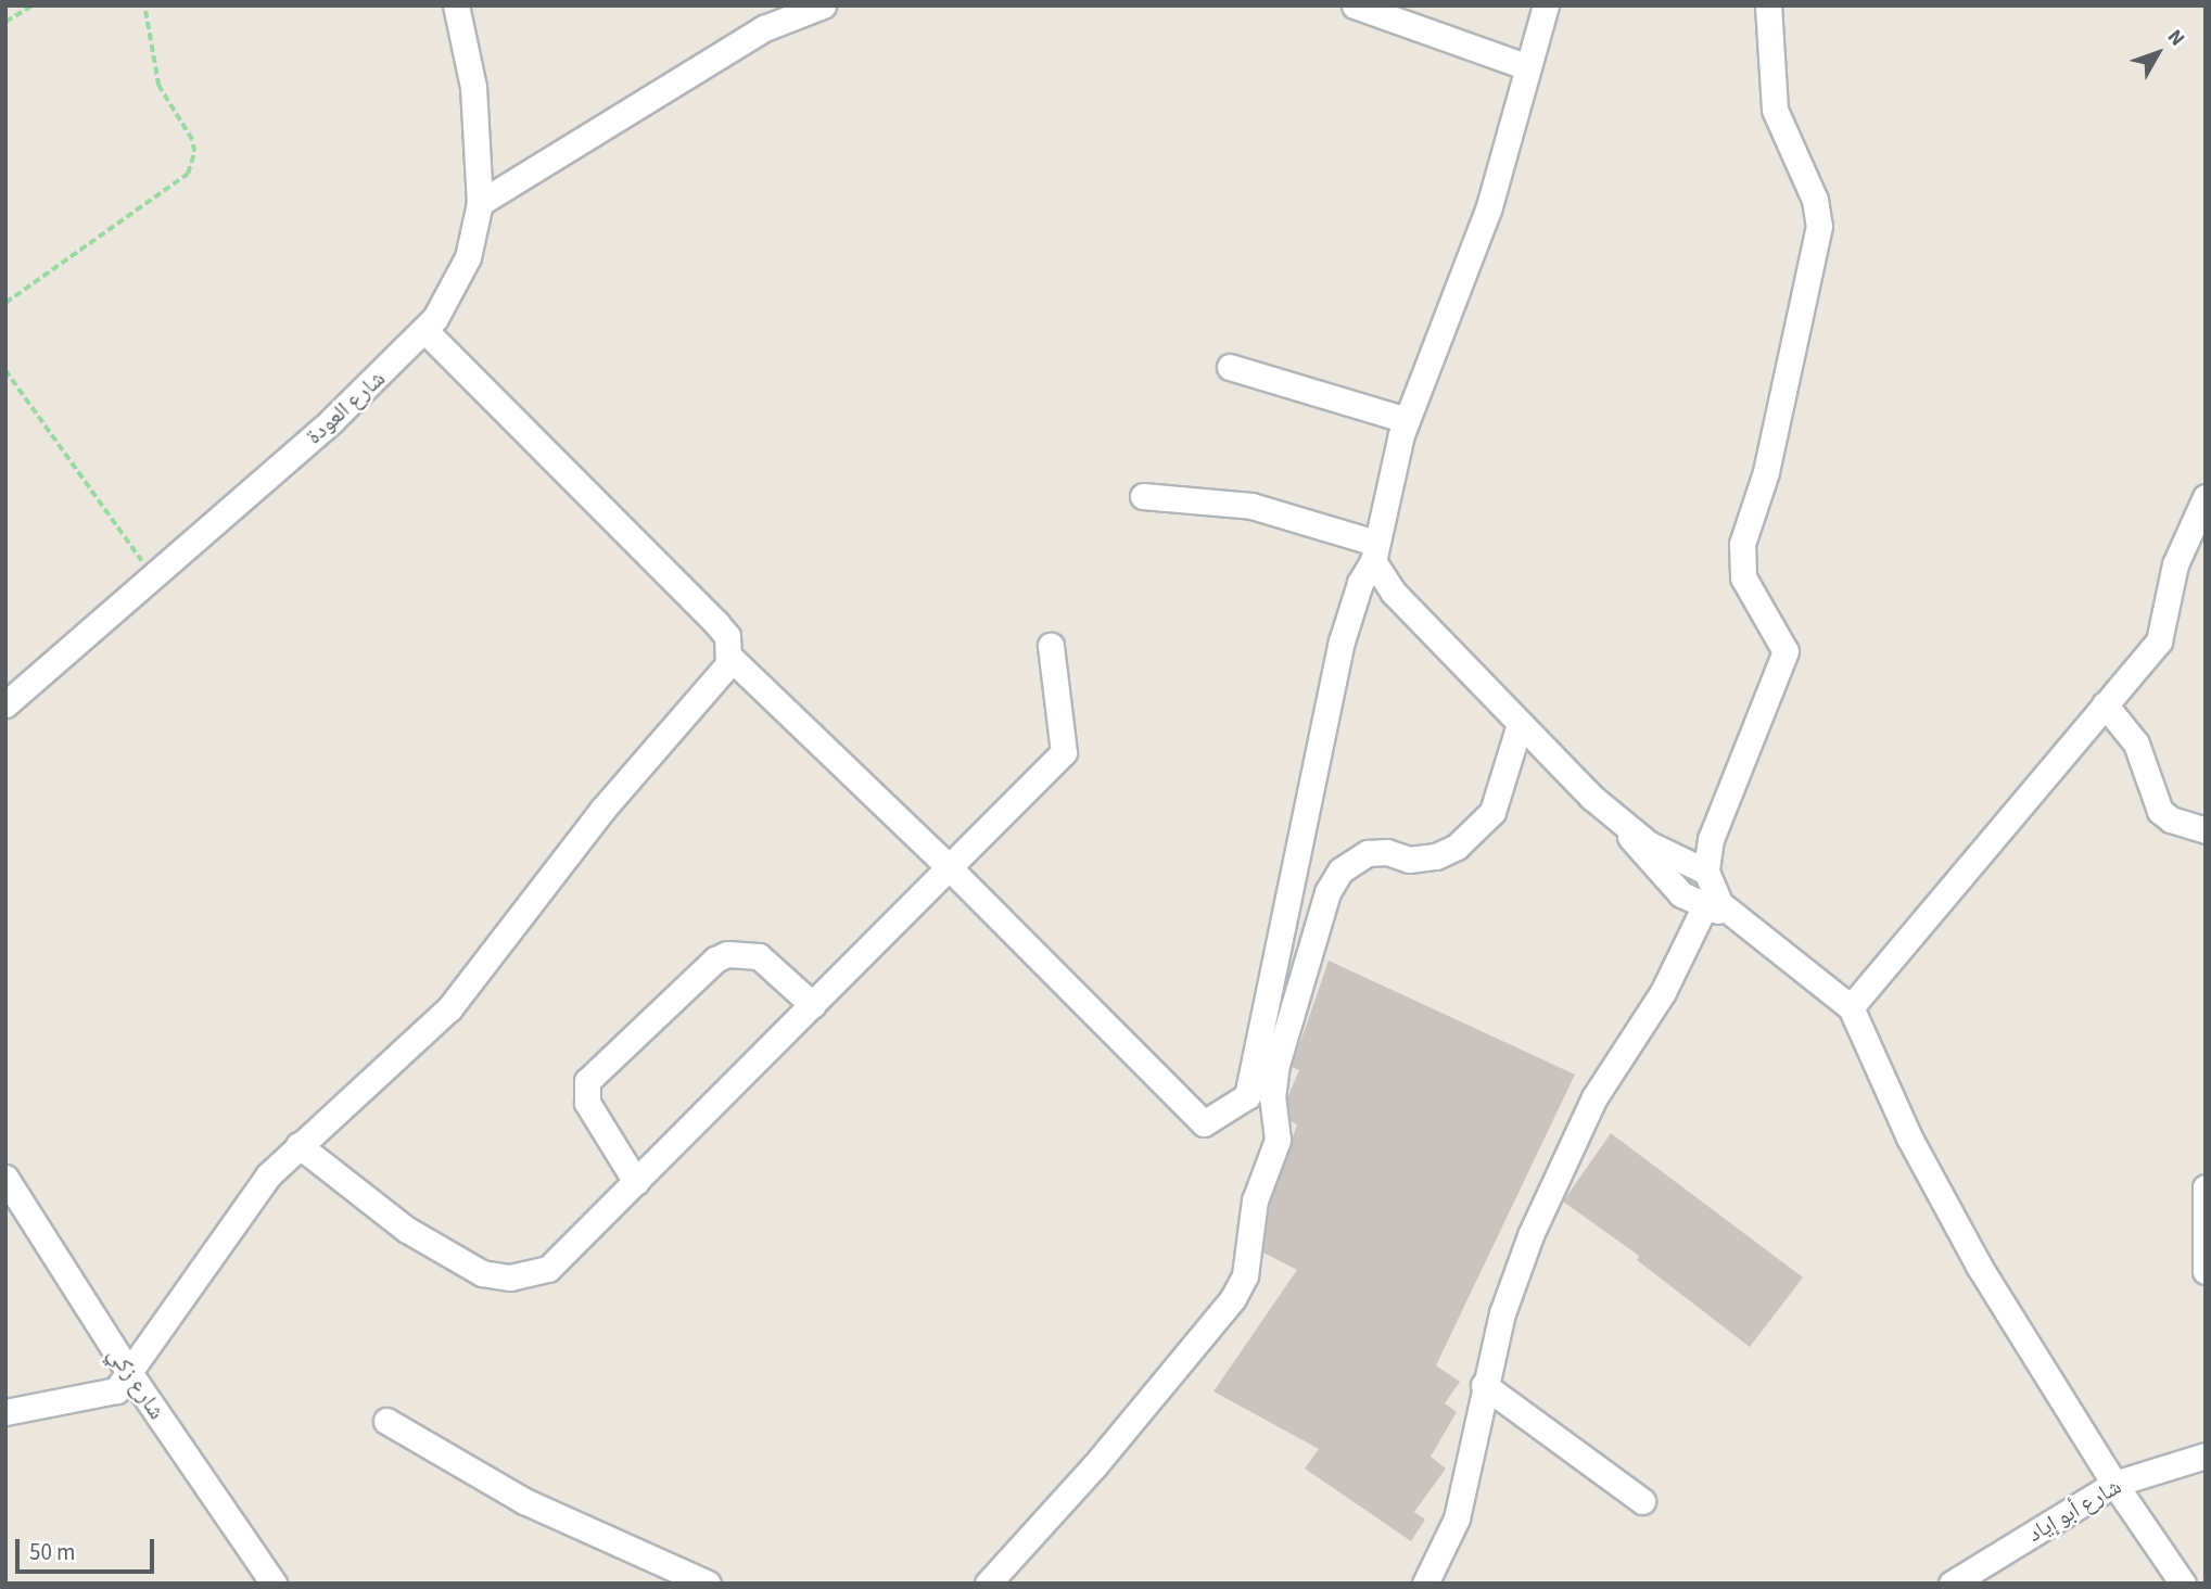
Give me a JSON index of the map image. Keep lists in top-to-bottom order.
{
  "streets": {
    "street": ["شارع العودة", "شارع زكي", "شارع أبو إياد"]
  },
  "scale_bar": "50 m",
  "north": "top right"
}
